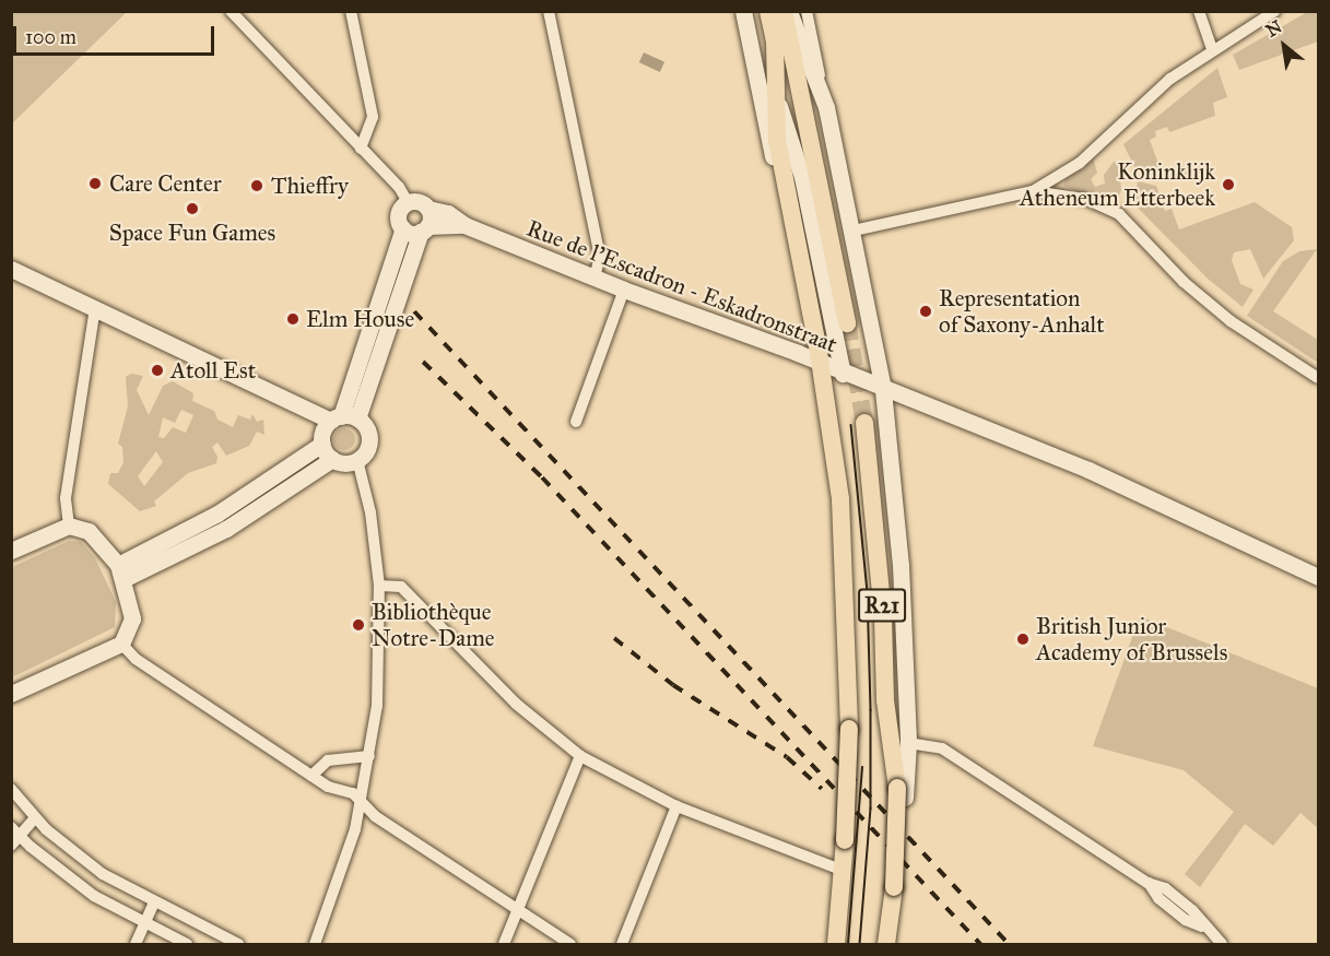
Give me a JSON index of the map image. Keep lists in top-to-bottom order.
{
  "streets": {
    "main road": ["R21"],
    "street": ["Rue de l'Escadron - Eskadronstraat"]
  },
  "crossings": [
    ["Rue de l'Escadron - Eskadronstraat", "R21"]
  ],
  "places": [
    "Care Center",
    "Koninklijk Atheneum Etterbeek",
    "Thieffry",
    "Space Fun Games",
    "Representation of Saxony-Anhalt",
    "Elm House",
    "Atoll Est",
    "Bibliothèque Notre-Dame",
    "British Junior Academy of Brussels"
  ],
  "scale_bar": "100 m",
  "north": "top left"
}
